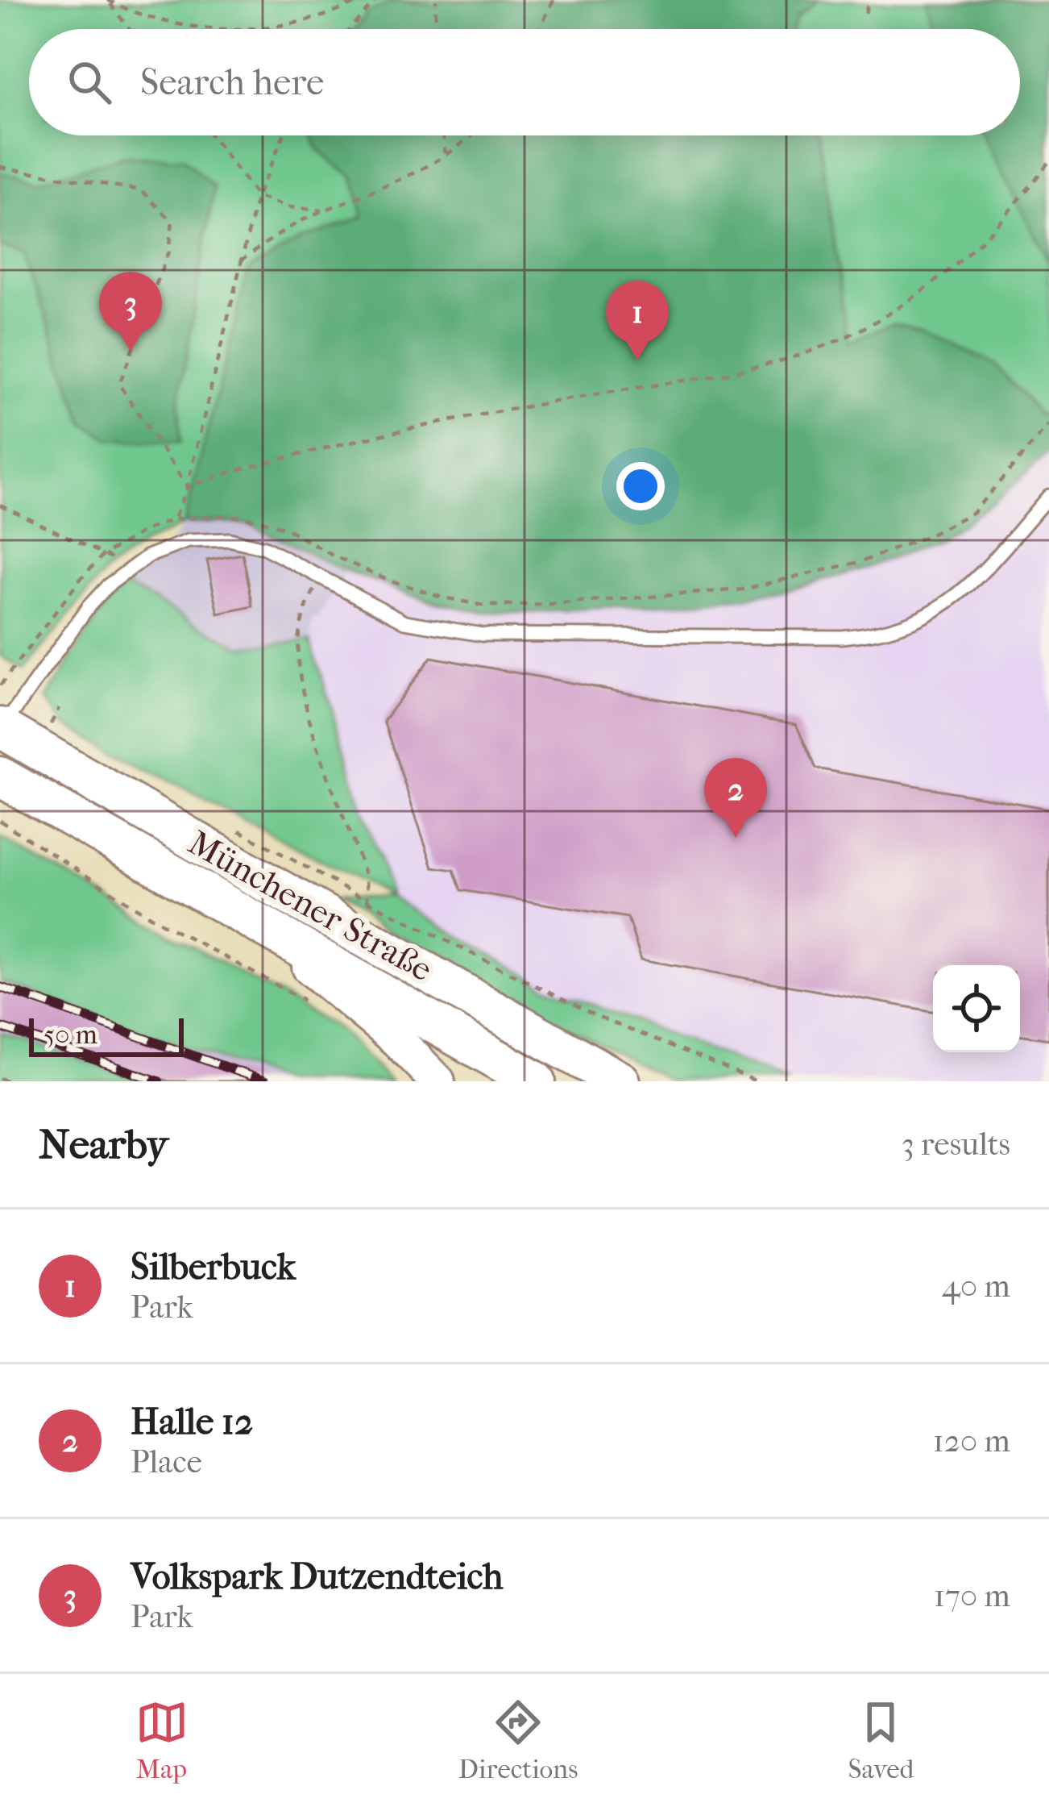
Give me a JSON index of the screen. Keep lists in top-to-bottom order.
{
  "streets": {
    "main road": ["Münchener Straße"]
  },
  "scale_bar": "50 m",
  "page": {
    "search": "Search here",
    "pins": ["3", "1", "2"],
    "scale": "50 m",
    "heading": ["Nearby", "3 results"],
    "list": [
      {
        "mark": "1",
        "name": "Silberbuck",
        "note": "Park",
        "value": "40 m"
      },
      {
        "mark": "2",
        "name": "Halle 12",
        "note": "Place",
        "value": "120 m"
      },
      {
        "mark": "3",
        "name": "Volkspark Dutzendteich",
        "note": "Park",
        "value": "170 m"
      }
    ],
    "nav": ["Map", "Directions", "Saved"]
  }
}
